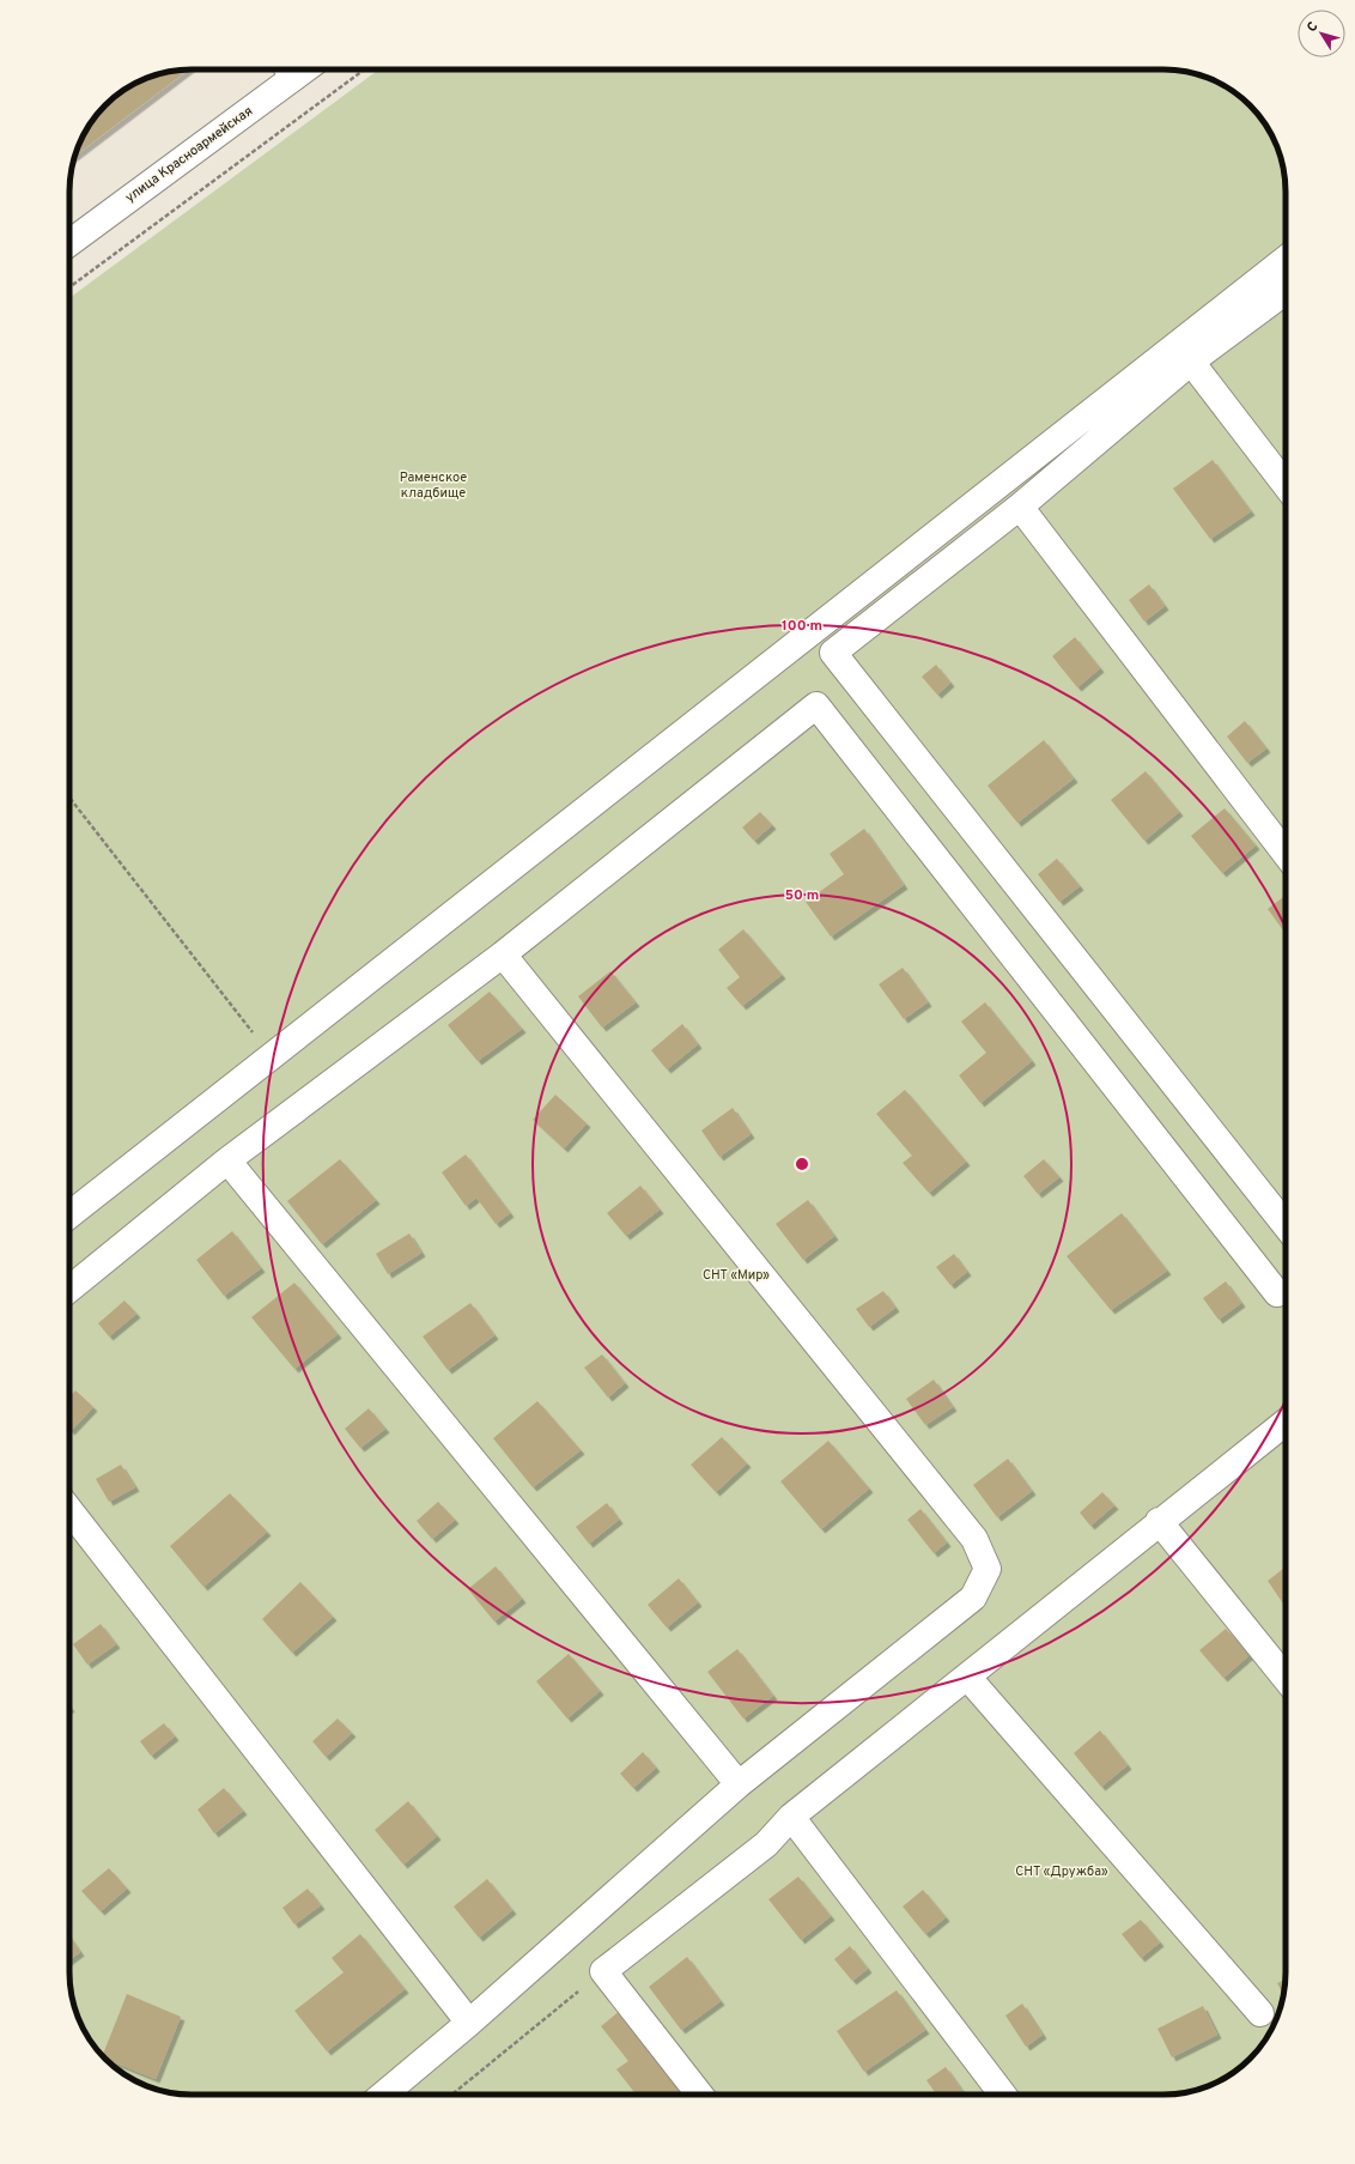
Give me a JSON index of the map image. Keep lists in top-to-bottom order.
{
  "streets": {
    "main road": ["улица Красноармейская"]
  },
  "parks": ["Раменское кладбище", "СНТ «Мир»", "СНТ «Дружба»"],
  "north": "top left",
  "rings": ["100 m", "50 m"]
}
